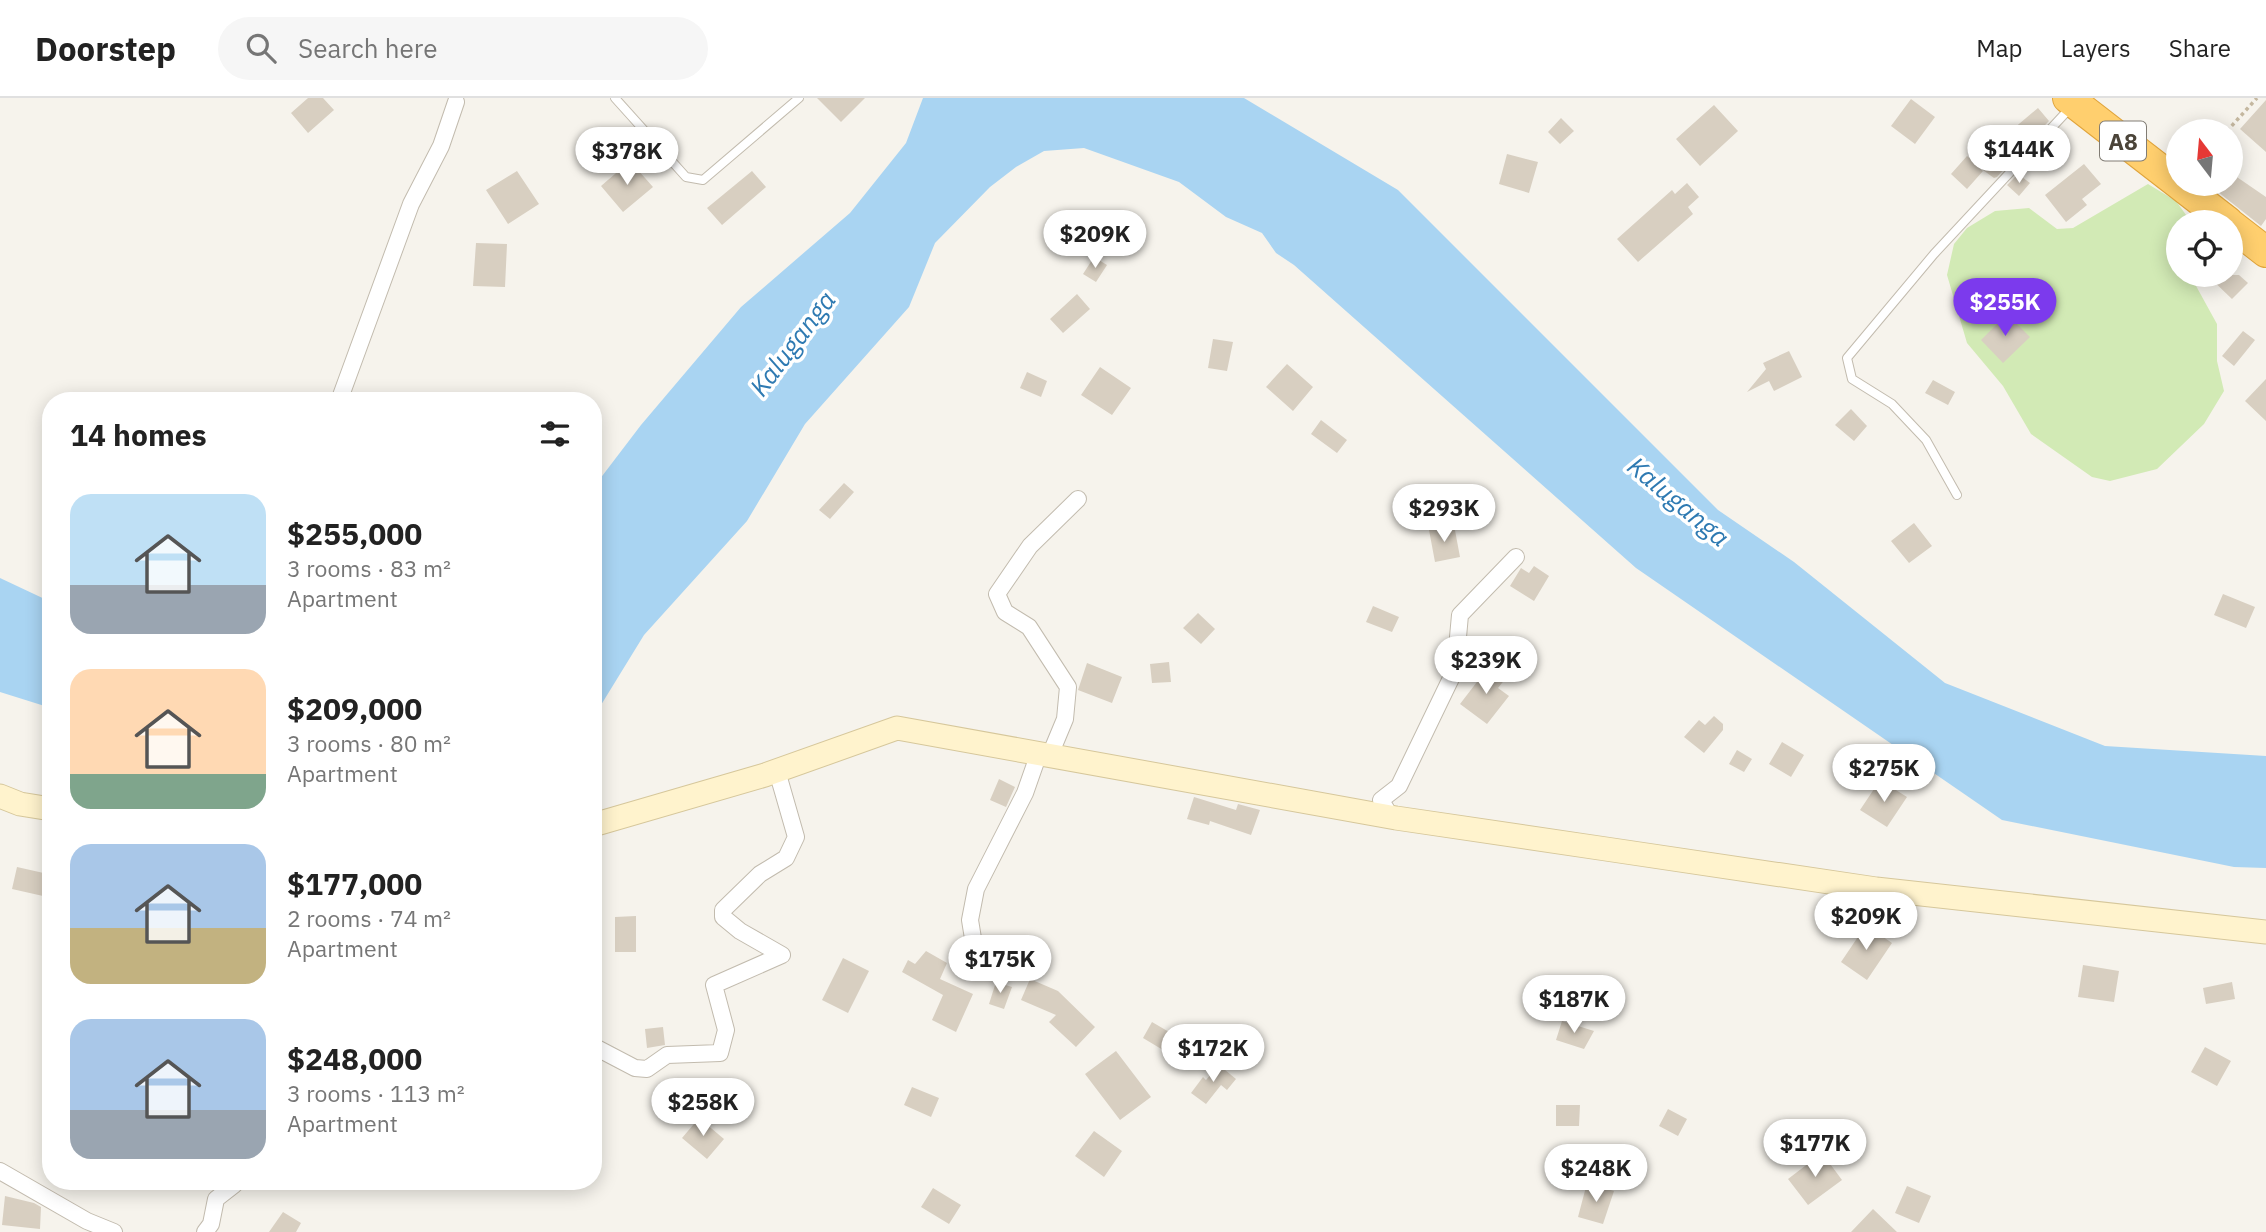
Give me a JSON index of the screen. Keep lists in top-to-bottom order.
{
  "streets": {
    "highway": ["A8"]
  },
  "water": ["Kaluganga"],
  "north": "top",
  "page": {
    "header": "Doorstep",
    "search": "Search here",
    "nav": ["Map", "Layers", "Share"],
    "price": [
      "$144K",
      "$378K",
      "$209K",
      "$255K",
      "$293K",
      "$239K",
      "$275K",
      "$209K",
      "$175K",
      "$187K",
      "$172K",
      "$258K",
      "$177K",
      "$248K"
    ],
    "heading": "14 homes",
    "list": [
      {
        "name": "$255,000",
        "note": "3 rooms · 83 m² · Apartment"
      },
      {
        "name": "$209,000",
        "note": "3 rooms · 80 m² · Apartment"
      },
      {
        "name": "$177,000",
        "note": "2 rooms · 74 m² · Apartment"
      },
      {
        "name": "$248,000",
        "note": "3 rooms · 113 m² · Apartment"
      }
    ]
  }
}
